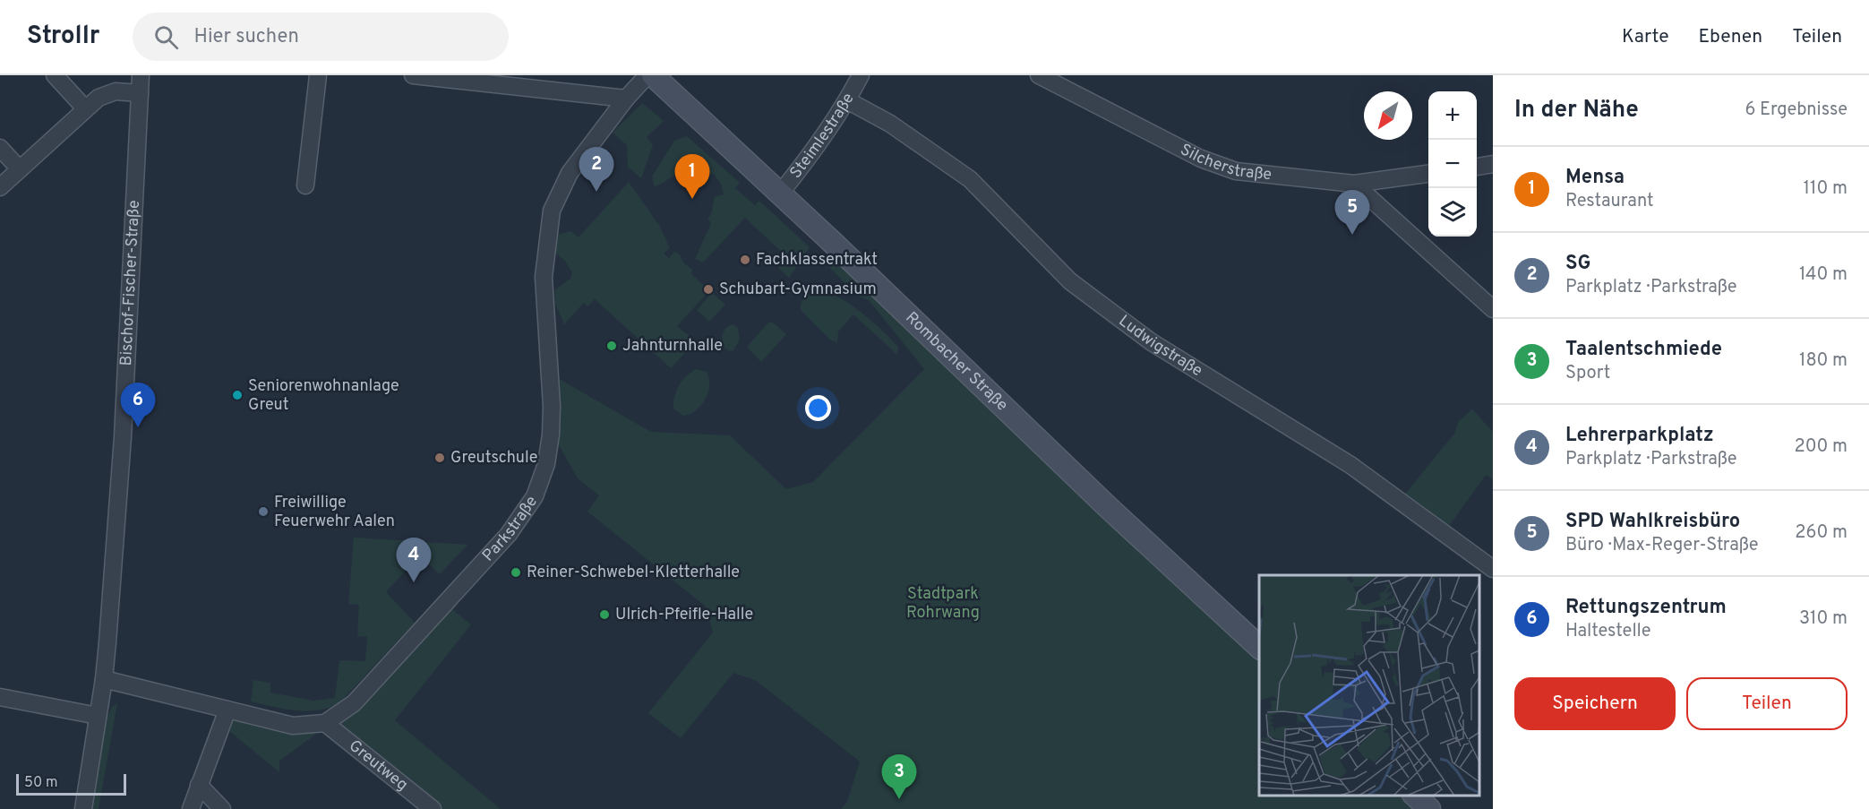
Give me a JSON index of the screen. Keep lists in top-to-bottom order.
{
  "streets": {
    "main road": ["Rombacher Straße"],
    "street": [
      "Steimlestraße",
      "Silcherstraße",
      "Bischof-Fischer-Straße",
      "Ludwigstraße",
      "Parkstraße",
      "Greutweg"
    ]
  },
  "crossings": [
    ["Steimlestraße", "Ludwigstraße"],
    ["Steimlestraße", "Rombacher Straße"],
    ["Parkstraße", "Greutweg"]
  ],
  "parks": ["Stadtpark Rohrwang"],
  "places": [
    "Fachklassentrakt",
    "Schubart-Gymnasium",
    "Jahnturnhalle",
    "Seniorenwohnanlage Greut",
    "Greutschule",
    "Freiwillige Feuerwehr Aalen",
    "Reiner-Schwebel-Kletterhalle",
    "Ulrich-Pfeifle-Halle"
  ],
  "scale_bar": "50 m",
  "north": "bottom left",
  "page": {
    "header": "Strollr",
    "search": "Hier suchen",
    "nav": ["Karte", "Ebenen", "Teilen"],
    "heading": ["In der Nähe", "6 Ergebnisse"],
    "map_buttons": ["+", "−"],
    "list": [
      {
        "mark": "1",
        "name": "Mensa",
        "note": "Restaurant",
        "value": "110 m"
      },
      {
        "mark": "2",
        "name": "SG",
        "note": "Parkplatz · Parkstraße",
        "value": "140 m"
      },
      {
        "mark": "3",
        "name": "Taalentschmiede",
        "note": "Sport",
        "value": "180 m"
      },
      {
        "mark": "4",
        "name": "Lehrerparkplatz",
        "note": "Parkplatz · Parkstraße",
        "value": "200 m"
      },
      {
        "mark": "5",
        "name": "SPD Wahlkreisbüro",
        "note": "Büro · Max-Reger-Straße",
        "value": "260 m"
      },
      {
        "mark": "6",
        "name": "Rettungszentrum",
        "note": "Haltestelle",
        "value": "310 m"
      }
    ],
    "pins": [
      "2",
      "1",
      "5",
      "6",
      "4",
      "3"
    ],
    "buttons": ["Speichern", "Teilen"],
    "scale": "50 m"
  }
}
